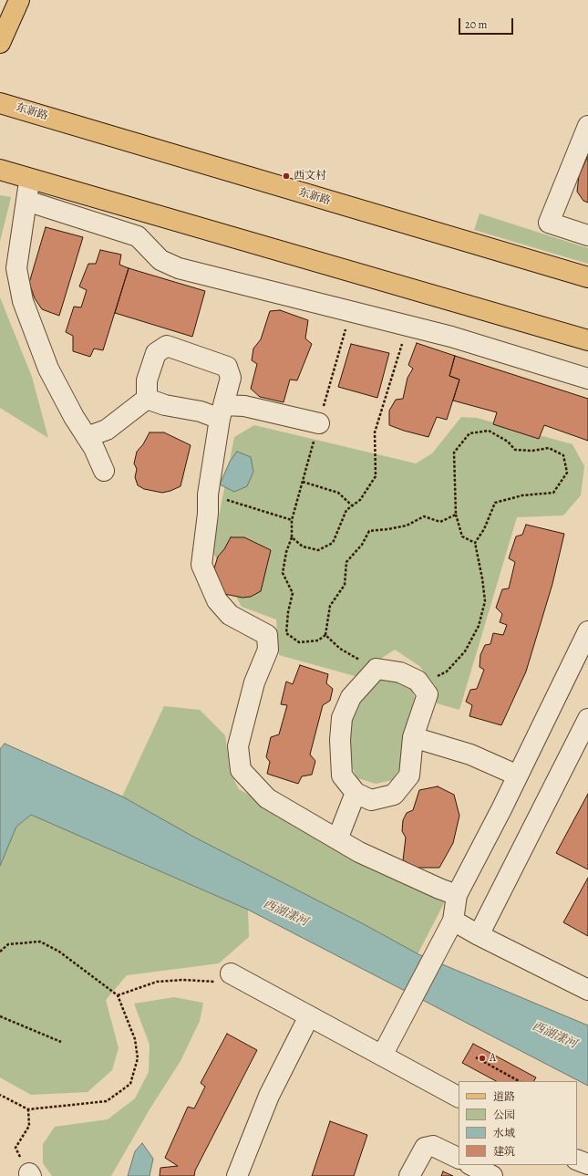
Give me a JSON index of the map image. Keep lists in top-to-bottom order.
{
  "streets": {
    "main road": ["东新路"]
  },
  "water": ["西湖漾河"],
  "places": ["西文村", "A"],
  "legend": [
    "道路",
    "公园",
    "水域",
    "建筑"
  ],
  "scale_bar": "20 m"
}
